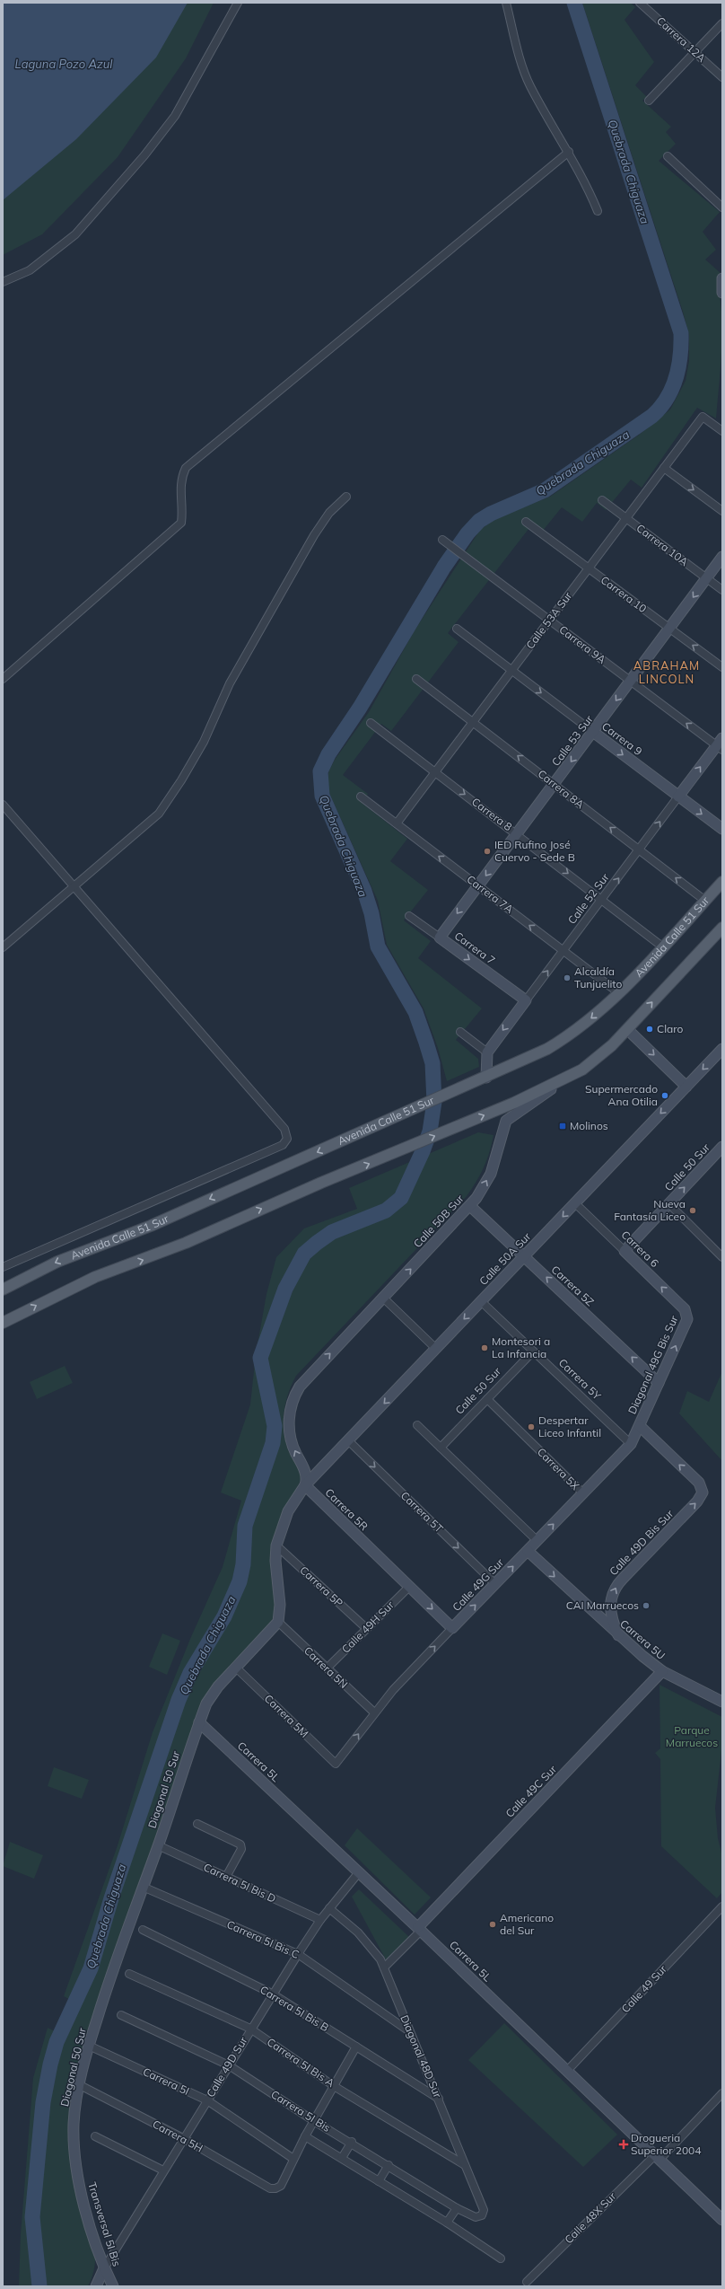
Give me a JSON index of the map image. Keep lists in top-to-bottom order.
{
  "streets": {
    "main road": ["Avenida Calle 51 Sur"],
    "street": [
      "Carrera 12A",
      "Carrera 10A",
      "Carrera 10",
      "Calle 53A Sur",
      "Carrera 9A",
      "Carrera 9",
      "Calle 53 Sur",
      "Carrera 8A",
      "Carrera 8",
      "Carrera 7A",
      "Calle 52 Sur",
      "Carrera 7",
      "Calle 50 Sur",
      "Calle 50B Sur",
      "Carrera 6",
      "Calle 50A Sur",
      "Carrera 5Z",
      "Diagonal 49G Bis Sur",
      "Carrera 5Y",
      "Carrera 5X",
      "Carrera 5R",
      "Carrera 5T",
      "Calle 49D Bis Sur",
      "Calle 49G Sur",
      "Carrera 5P",
      "Calle 49H Sur",
      "Carrera 5U",
      "Carrera 5N",
      "Carrera 5M",
      "Carrera 5L",
      "Diagonal 50 Sur",
      "Calle 49C Sur",
      "Carrera 5I Bis D",
      "Carrera 5I Bis C",
      "Calle 49 Sur",
      "Carrera 5I Bis B",
      "Diagonal 48D Sur",
      "Carrera 5I Bis A",
      "Calle 49D Sur",
      "Carrera 5I",
      "Carrera 5I Bis",
      "Carrera 5H",
      "Calle 48X Sur",
      "Transversal 5I Bis"
    ]
  },
  "crossings": [
    ["Carrera 10A", "Calle 53A Sur"],
    ["Carrera 10A", "Calle 53 Sur"],
    ["Carrera 10", "Calle 53A Sur"],
    ["Carrera 10", "Calle 53 Sur"],
    ["Calle 53A Sur", "Carrera 9A"],
    ["Calle 53A Sur", "Carrera 9"],
    ["Calle 53A Sur", "Carrera 8A"],
    ["Calle 53A Sur", "Carrera 8"],
    ["Calle 53A Sur", "Carrera 7A"],
    ["Carrera 9A", "Calle 53 Sur"],
    ["Carrera 9A", "Calle 52 Sur"],
    ["Carrera 9", "Calle 53 Sur"],
    ["Carrera 9", "Calle 52 Sur"],
    ["Calle 53 Sur", "Carrera 8A"],
    ["Calle 53 Sur", "Carrera 8"],
    ["Calle 53 Sur", "Carrera 7A"],
    ["Calle 53 Sur", "Carrera 7"],
    ["Carrera 8A", "Calle 52 Sur"],
    ["Carrera 8A", "Avenida Calle 51 Sur"],
    ["Carrera 8", "Calle 52 Sur"],
    ["Carrera 8", "Avenida Calle 51 Sur"],
    ["Carrera 7A", "Calle 52 Sur"],
    ["Carrera 7A", "Avenida Calle 51 Sur"],
    ["Calle 52 Sur", "Carrera 7"],
    ["Calle 50 Sur", "Carrera 6"],
    ["Calle 50 Sur", "Carrera 5Y"],
    ["Calle 50 Sur", "Carrera 5X"],
    ["Calle 50B Sur", "Calle 50A Sur"],
    ["Calle 50B Sur", "Carrera 5Z"],
    ["Calle 50B Sur", "Carrera 5R"],
    ["Carrera 6", "Calle 50A Sur"],
    ["Carrera 6", "Diagonal 49G Bis Sur"],
    ["Calle 50A Sur", "Carrera 5Z"],
    ["Calle 50A Sur", "Carrera 5Y"],
    ["Calle 50A Sur", "Carrera 5R"],
    ["Calle 50A Sur", "Carrera 5T"],
    ["Carrera 5Z", "Diagonal 49G Bis Sur"],
    ["Diagonal 49G Bis Sur", "Calle 49D Bis Sur"],
    ["Diagonal 49G Bis Sur", "Calle 49G Sur"],
    ["Carrera 5Y", "Calle 49G Sur"],
    ["Carrera 5X", "Calle 49G Sur"],
    ["Carrera 5R", "Calle 49G Sur"],
    ["Carrera 5R", "Calle 49H Sur"],
    ["Carrera 5T", "Calle 49G Sur"],
    ["Calle 49D Bis Sur", "Calle 49G Sur"],
    ["Calle 49D Bis Sur", "Carrera 5U"],
    ["Calle 49G Sur", "Carrera 5U"],
    ["Calle 49G Sur", "Carrera 5N"],
    ["Calle 49G Sur", "Carrera 5M"],
    ["Carrera 5P", "Calle 49H Sur"],
    ["Calle 49H Sur", "Carrera 5N"],
    ["Carrera 5U", "Calle 49C Sur"],
    ["Carrera 5N", "Diagonal 50 Sur"],
    ["Carrera 5M", "Diagonal 50 Sur"],
    ["Carrera 5L", "Diagonal 50 Sur"],
    ["Carrera 5L", "Calle 49C Sur"],
    ["Carrera 5L", "Calle 49 Sur"],
    ["Carrera 5L", "Calle 49D Sur"],
    ["Carrera 5L", "Calle 48X Sur"],
    ["Diagonal 50 Sur", "Carrera 5I Bis D"],
    ["Diagonal 50 Sur", "Carrera 5I Bis C"],
    ["Diagonal 50 Sur", "Carrera 5I"],
    ["Diagonal 50 Sur", "Carrera 5H"],
    ["Diagonal 50 Sur", "Transversal 5I Bis"],
    ["Calle 49C Sur", "Diagonal 48D Sur"],
    ["Carrera 5I Bis D", "Calle 49D Sur"],
    ["Carrera 5I Bis C", "Diagonal 48D Sur"],
    ["Carrera 5I Bis C", "Calle 49D Sur"],
    ["Carrera 5I Bis B", "Diagonal 48D Sur"],
    ["Carrera 5I Bis B", "Calle 49D Sur"],
    ["Diagonal 48D Sur", "Carrera 5I Bis A"],
    ["Diagonal 48D Sur", "Calle 49D Sur"],
    ["Diagonal 48D Sur", "Carrera 5I Bis"],
    ["Carrera 5I Bis A", "Calle 49D Sur"],
    ["Calle 49D Sur", "Carrera 5I"],
    ["Calle 49D Sur", "Carrera 5I Bis"],
    ["Calle 49D Sur", "Carrera 5H"],
    ["Calle 49D Sur", "Transversal 5I Bis"],
    ["Carrera 5I", "Carrera 5H"]
  ],
  "one_way": [
    "Carrera 9",
    "Calle 53 Sur",
    "Carrera 8A",
    "Carrera 8",
    "Carrera 7A",
    "Calle 50B Sur",
    "Calle 50A Sur",
    "Carrera 5Z",
    "Diagonal 49G Bis Sur",
    "Calle 49G Sur",
    "Carrera 5U"
  ],
  "districts": ["ABRAHAM LINCOLN"],
  "water": ["Laguna Pozo Azul", "Quebrada Chiguaza"],
  "parks": ["Parque Marruecos"],
  "places": {
    "other": [
      "IED Rufino José Cuervo - Sede B",
      "Alcaldía Tunjuelito",
      "Claro",
      "Supermercado Ana Otilia",
      "Nueva Fantasía Liceo",
      "Montesori a La Infancia",
      "Despertar Liceo Infantil",
      "CAI Marruecos",
      "Americano del Sur"
    ],
    "transit": ["Molinos"],
    "health": ["Drogueria Superior 2004"]
  }
}
